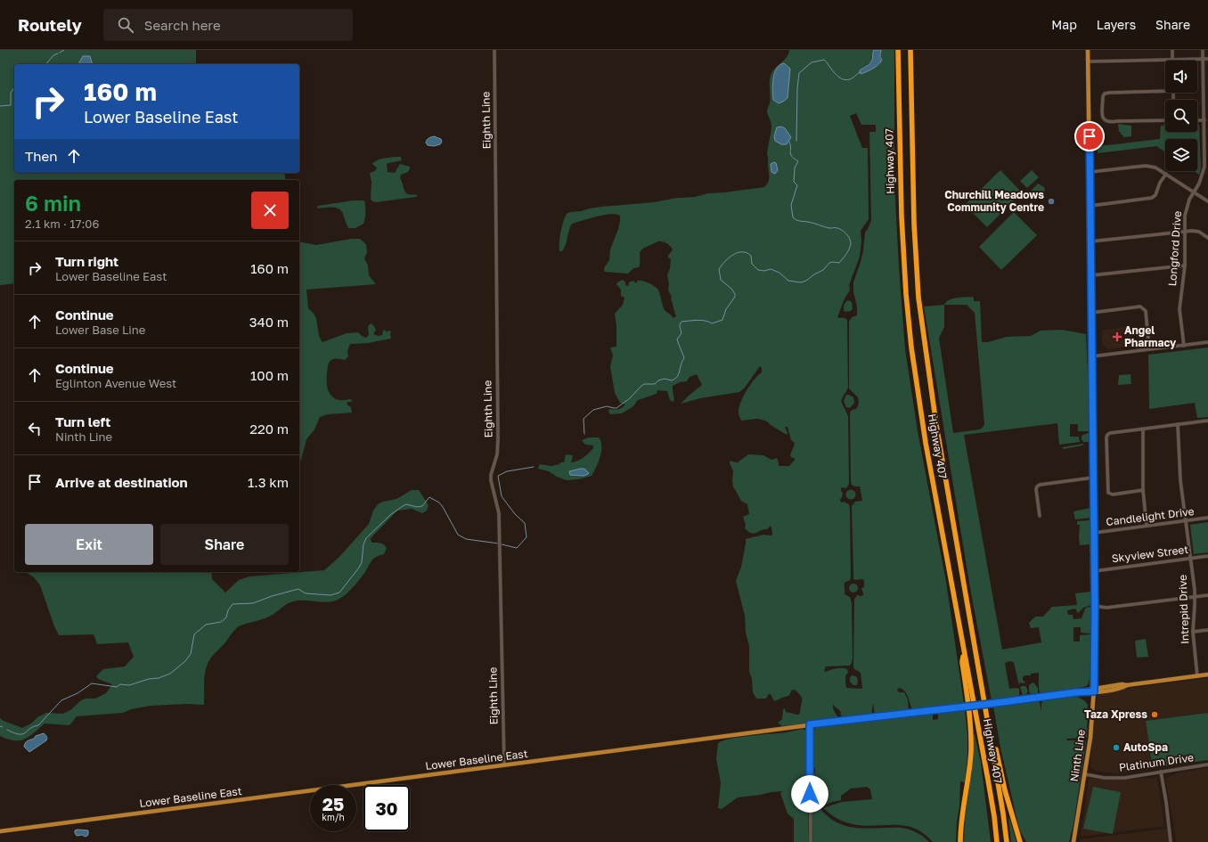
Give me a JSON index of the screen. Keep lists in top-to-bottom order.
{
  "streets": {
    "highway": ["Highway 407"],
    "main road": ["Ninth Line", "Lower Baseline East"],
    "street": [
      "Eighth Line",
      "Longford Drive",
      "Candlelight Drive",
      "Skyview Street",
      "Intrepid Drive",
      "Platinum Drive"
    ]
  },
  "crossings": [
    ["Eighth Line", "Lower Baseline East"],
    ["Candlelight Drive", "Intrepid Drive"],
    ["Candlelight Drive", "Ninth Line"],
    ["Skyview Street", "Intrepid Drive"],
    ["Skyview Street", "Ninth Line"],
    ["Intrepid Drive", "Lower Baseline East"],
    ["Ninth Line", "Lower Baseline East"],
    ["Ninth Line", "Platinum Drive"]
  ],
  "places": {
    "other": ["Churchill Meadows Community Centre", "Taza Xpress", "AutoSpa"],
    "health": ["Angel Pharmacy"]
  },
  "page": {
    "header": "Routely",
    "search": "Search here",
    "nav": ["Map", "Layers", "Share"],
    "turn": ["160 m", "Lower Baseline East"],
    "then": "Then",
    "heading": ["6 min", "2.1 km · 17:06"],
    "list": [
      {
        "name": "Turn right",
        "note": "Lower Baseline East",
        "value": "160 m"
      },
      {
        "name": "Continue",
        "note": "Lower Base Line",
        "value": "340 m"
      },
      {
        "name": "Continue",
        "note": "Eglinton Avenue West",
        "value": "100 m"
      },
      {
        "name": "Turn left",
        "note": "Ninth Line",
        "value": "220 m"
      },
      {
        "name": "Arrive at destination",
        "value": "1.3 km"
      }
    ],
    "buttons": ["Exit", "Share"],
    "speed": "25 km/h",
    "limit": "30"
  }
}
